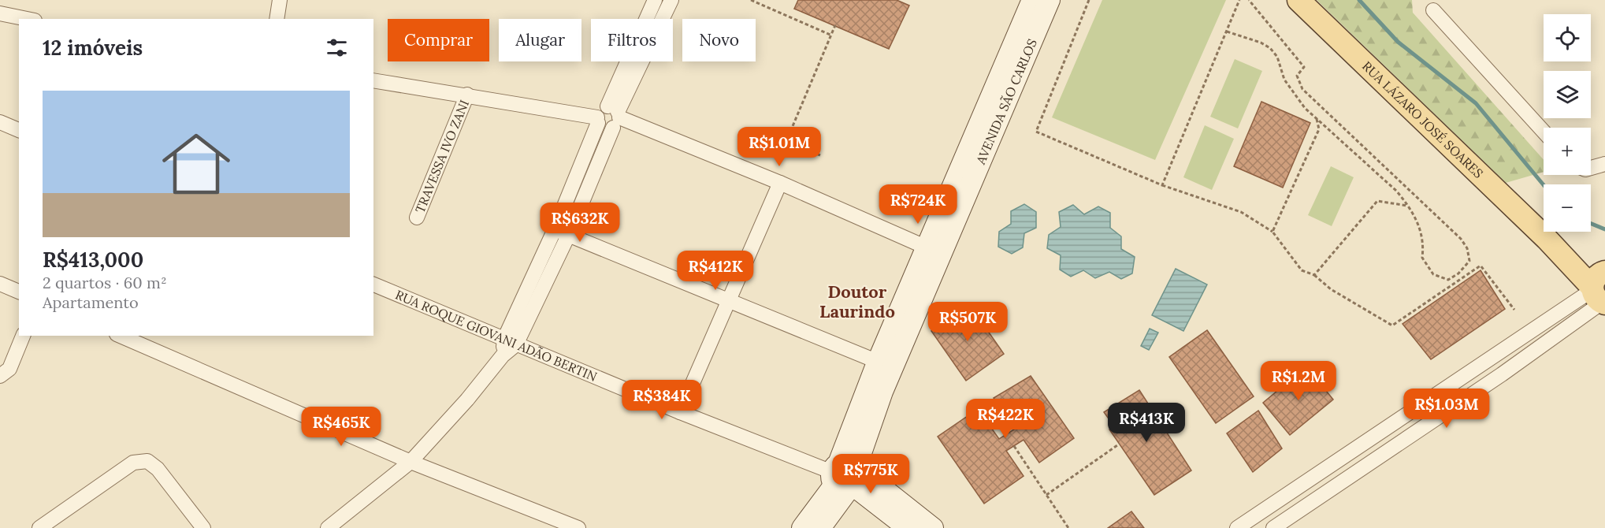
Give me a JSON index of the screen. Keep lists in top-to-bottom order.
{
  "streets": {
    "main road": ["AVENIDA SÃO CARLOS", "RUA LÁZARO JOSÉ SOARES"],
    "street": ["TRAVESSA IVO ZANI", "RUA ROQUE GIOVANI ADÃO BERTIN"]
  },
  "crossings": [
    ["AVENIDA SÃO CARLOS", "RUA ROQUE GIOVANI ADÃO BERTIN"]
  ],
  "districts": ["Doutor Laurindo"],
  "page": {
    "map_buttons": ["+", "−"],
    "chip": [
      "Comprar",
      "Alugar",
      "Filtros",
      "Novo"
    ],
    "heading": "12 imóveis",
    "list": [
      {
        "name": "R$413,000",
        "note": "2 quartos · 60 m² · Apartamento"
      }
    ],
    "price": [
      "R$1.01M",
      "R$724K",
      "R$632K",
      "R$412K",
      "R$507K",
      "R$1.2M",
      "R$384K",
      "R$1.03M",
      "R$422K",
      "R$413K",
      "R$465K",
      "R$775K"
    ]
  }
}
